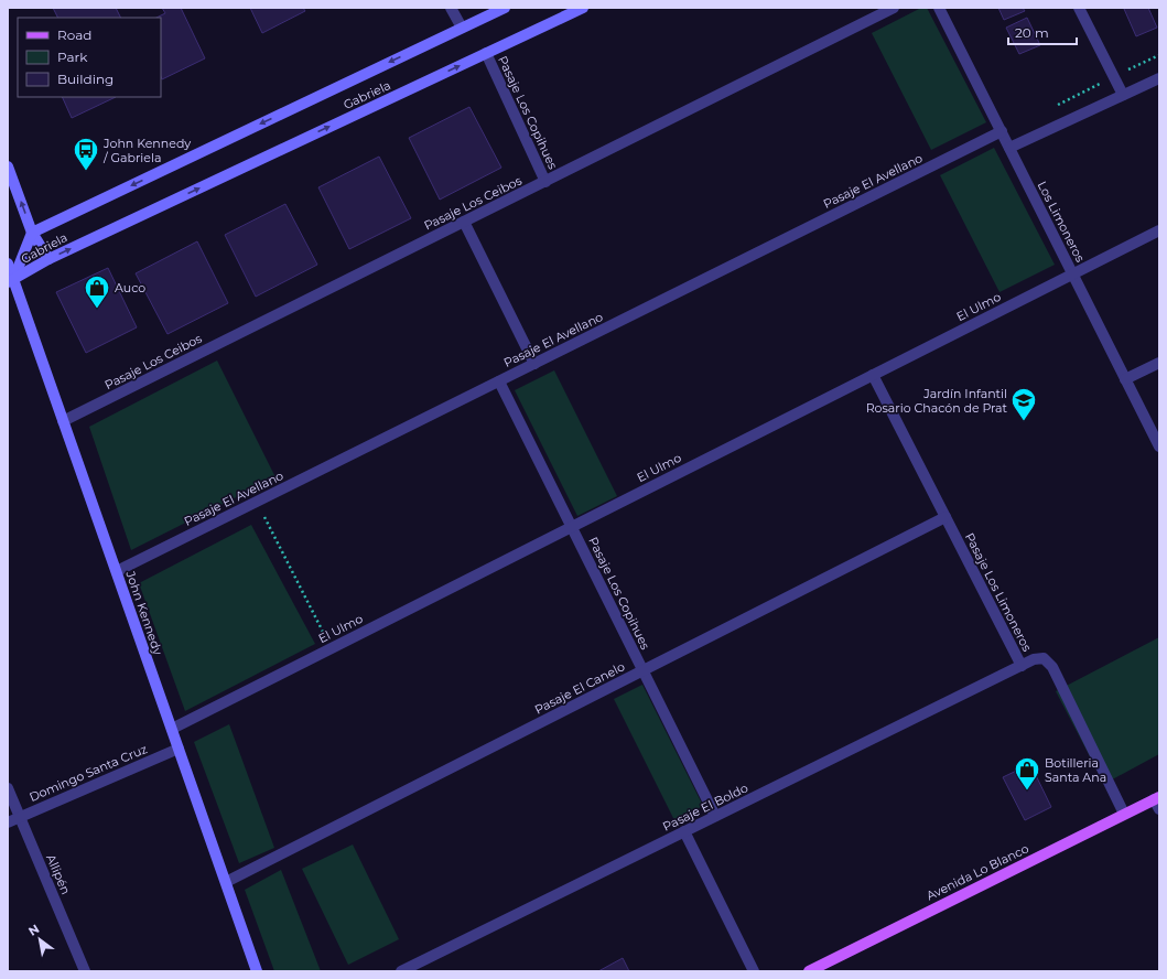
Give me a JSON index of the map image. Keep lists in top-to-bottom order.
{
  "streets": {
    "main road": ["Avenida Lo Blanco"],
    "street": [
      "Gabriela",
      "Pasaje Los Copihues",
      "Pasaje El Avellano",
      "Pasaje Los Ceibos",
      "Los Limoneros",
      "El Ulmo",
      "Pasaje Los Limoneros",
      "John Kennedy",
      "Pasaje El Canelo",
      "Domingo Santa Cruz",
      "Pasaje El Boldo",
      "Allipén"
    ]
  },
  "crossings": [
    ["Gabriela", "Pasaje Los Copihues"],
    ["Gabriela", "John Kennedy"],
    ["Pasaje Los Copihues", "Pasaje El Avellano"],
    ["Pasaje Los Copihues", "Pasaje Los Ceibos"],
    ["Pasaje Los Copihues", "El Ulmo"],
    ["Pasaje Los Copihues", "Pasaje El Canelo"],
    ["Pasaje Los Copihues", "Pasaje El Boldo"],
    ["Pasaje El Avellano", "Los Limoneros"],
    ["Pasaje El Avellano", "John Kennedy"],
    ["Pasaje Los Ceibos", "John Kennedy"],
    ["Los Limoneros", "El Ulmo"],
    ["El Ulmo", "Pasaje Los Limoneros"],
    ["El Ulmo", "John Kennedy"],
    ["Pasaje Los Limoneros", "Pasaje El Canelo"],
    ["Pasaje Los Limoneros", "Pasaje El Boldo"],
    ["Pasaje Los Limoneros", "Avenida Lo Blanco"],
    ["John Kennedy", "Pasaje El Canelo"],
    ["John Kennedy", "Domingo Santa Cruz"],
    ["Domingo Santa Cruz", "Allipén"]
  ],
  "places": {
    "bus stop": ["John Kennedy / Gabriela"],
    "shop": ["Auco", "Botilleria Santa Ana"],
    "school or university": ["Jardín Infantil Rosario Chacón de Prat"]
  },
  "legend": ["Road", "Park", "Building"],
  "scale_bar": "20 m",
  "north": "top left"
}
